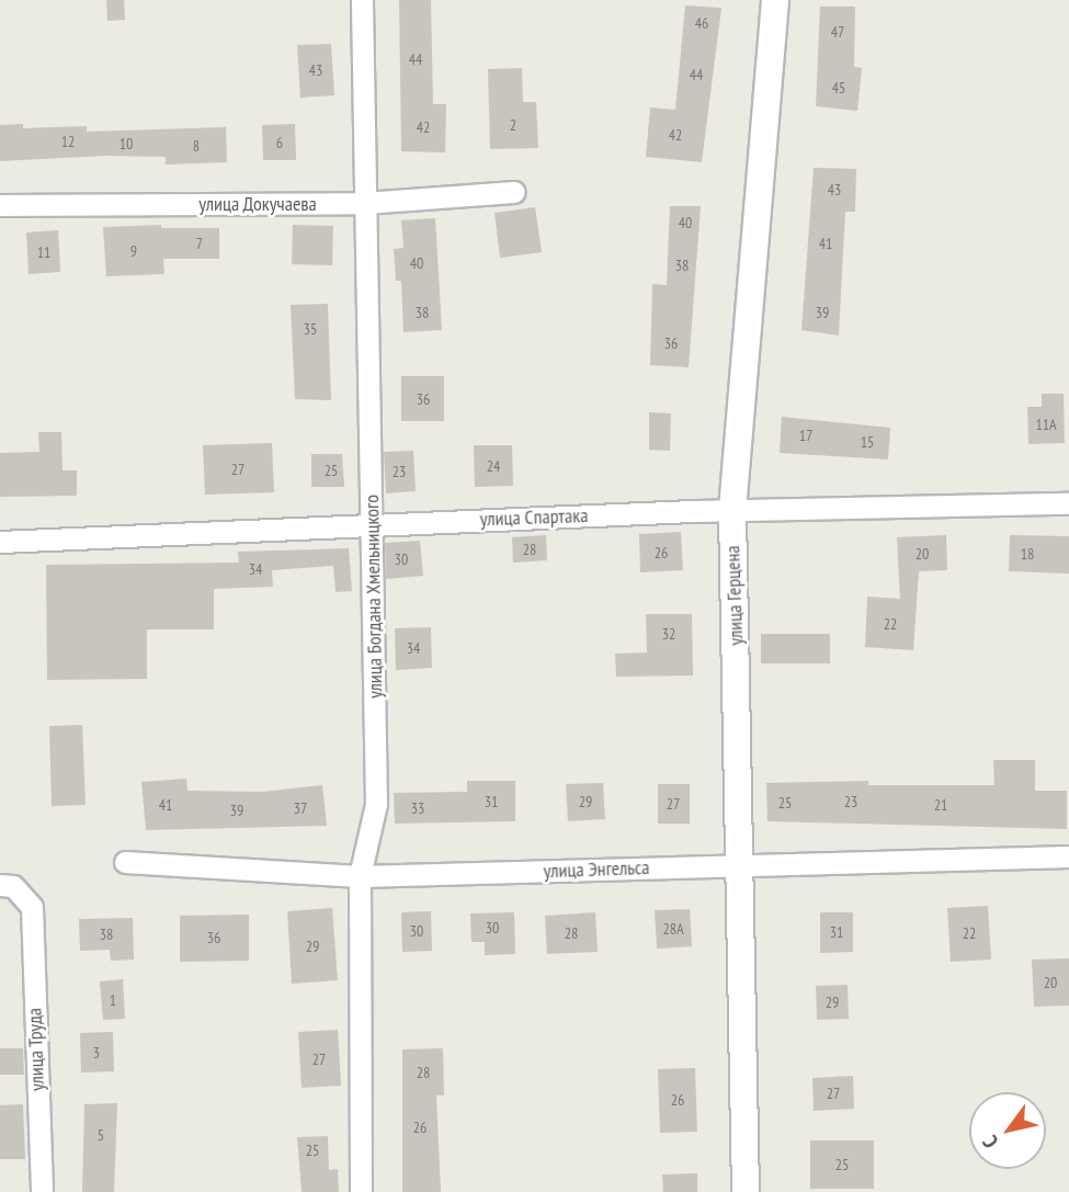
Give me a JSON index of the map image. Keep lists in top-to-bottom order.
{
  "streets": {
    "street": [
      "улица Докучаева",
      "улица Спартака",
      "улица Герцена",
      "улица Богдана Хмельницкого",
      "улица Энгельса",
      "улица Труда"
    ]
  },
  "crossings": [
    ["улица Докучаева", "улица Богдана Хмельницкого"],
    ["улица Спартака", "улица Герцена"],
    ["улица Спартака", "улица Богдана Хмельницкого"],
    ["улица Герцена", "улица Энгельса"],
    ["улица Богдана Хмельницкого", "улица Энгельса"]
  ],
  "house_numbers": [
    "46",
    "47",
    "44",
    "43",
    "44",
    "45",
    "2",
    "42",
    "42",
    "12",
    "6",
    "10",
    "8",
    "43",
    "40",
    "7",
    "41",
    "9",
    "11",
    "40",
    "38",
    "38",
    "39",
    "35",
    "36",
    "36",
    "11А",
    "17",
    "15",
    "24",
    "27",
    "25",
    "23",
    "28",
    "26",
    "20",
    "18",
    "30",
    "34",
    "22",
    "32",
    "34",
    "31",
    "29",
    "23",
    "25",
    "27",
    "41",
    "21",
    "37",
    "33",
    "39",
    "30",
    "28А",
    "30",
    "31",
    "28",
    "22",
    "38",
    "36",
    "29",
    "20",
    "1",
    "29",
    "3",
    "27",
    "28",
    "27",
    "26",
    "26",
    "5",
    "25",
    "25"
  ],
  "north": "bottom left"
}
